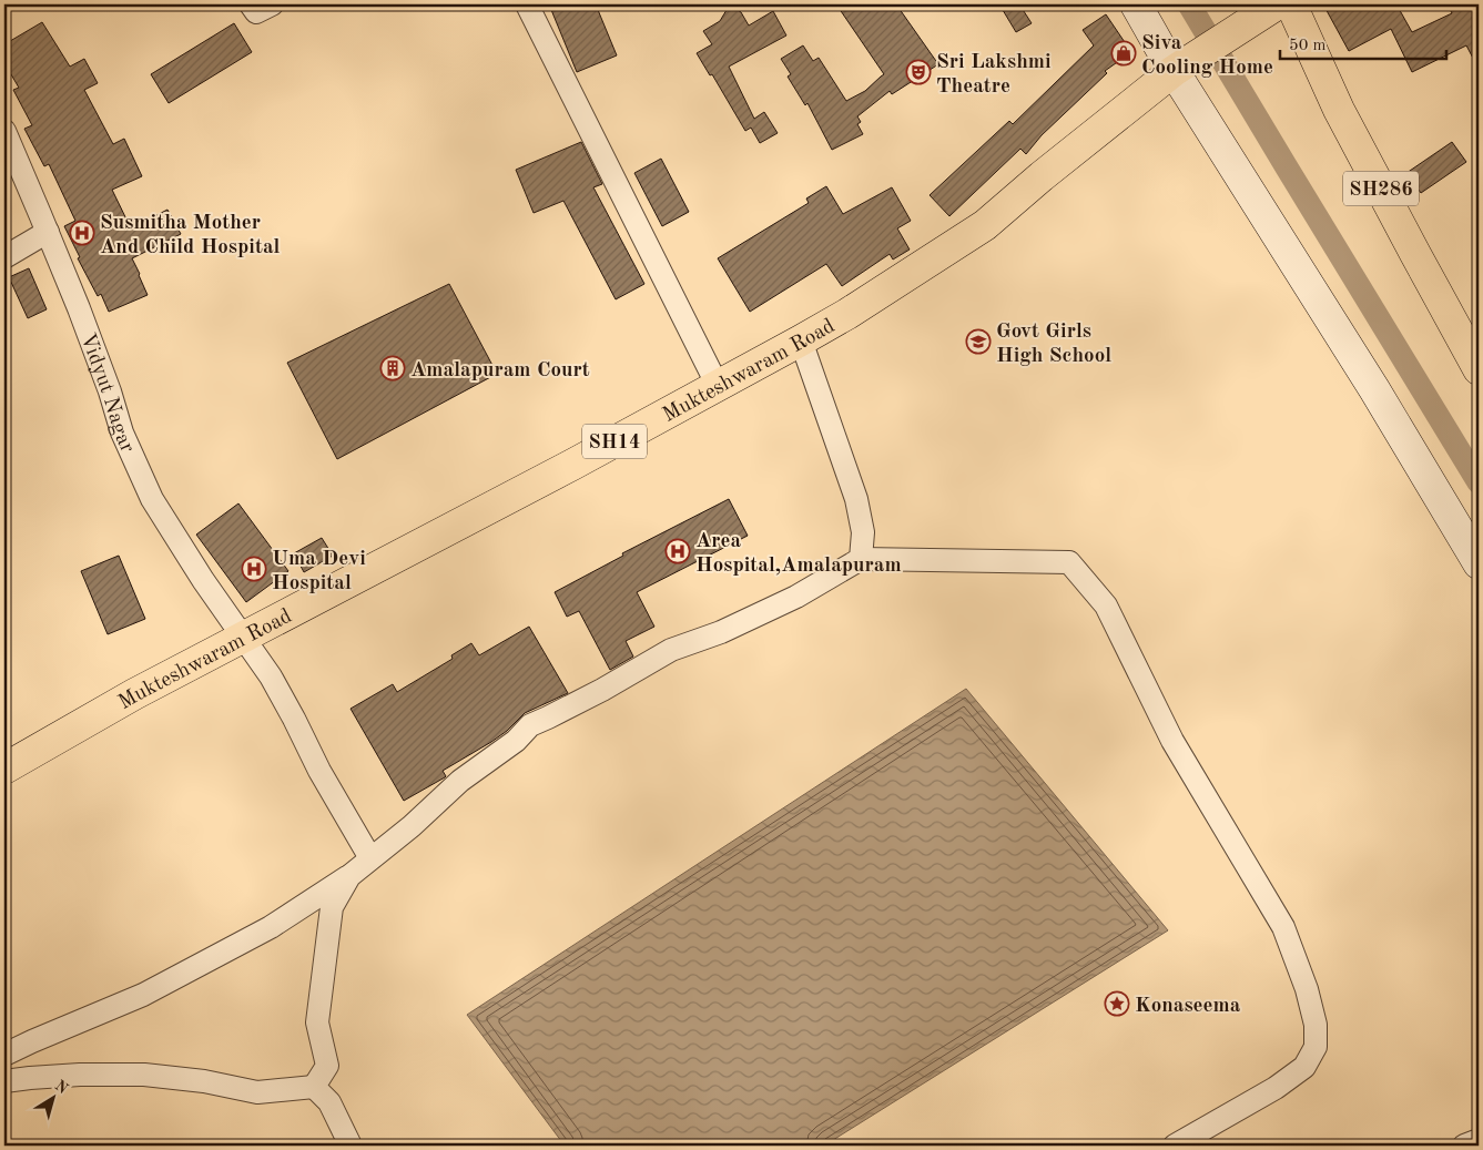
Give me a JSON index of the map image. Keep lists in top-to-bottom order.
{
  "streets": {
    "main road": ["SH286", "Mukteshwaram Road", "SH14"],
    "street": ["Vidyut Nagar"]
  },
  "crossings": [
    ["SH286", "Mukteshwaram Road"],
    ["Mukteshwaram Road", "Vidyut Nagar"]
  ],
  "places": {
    "shop": ["Siva Cooling Home"],
    "theatre": ["Sri Lakshmi Theatre"],
    "hospital": ["Susmitha Mother And Child Hospital", "Area Hospital,Amalapuram", "Uma Devi Hospital"],
    "school or university": ["Govt Girls High School"],
    "building": ["Amalapuram Court"],
    "place": ["Konaseema"]
  },
  "scale_bar": "50 m",
  "north": "top right"
}
